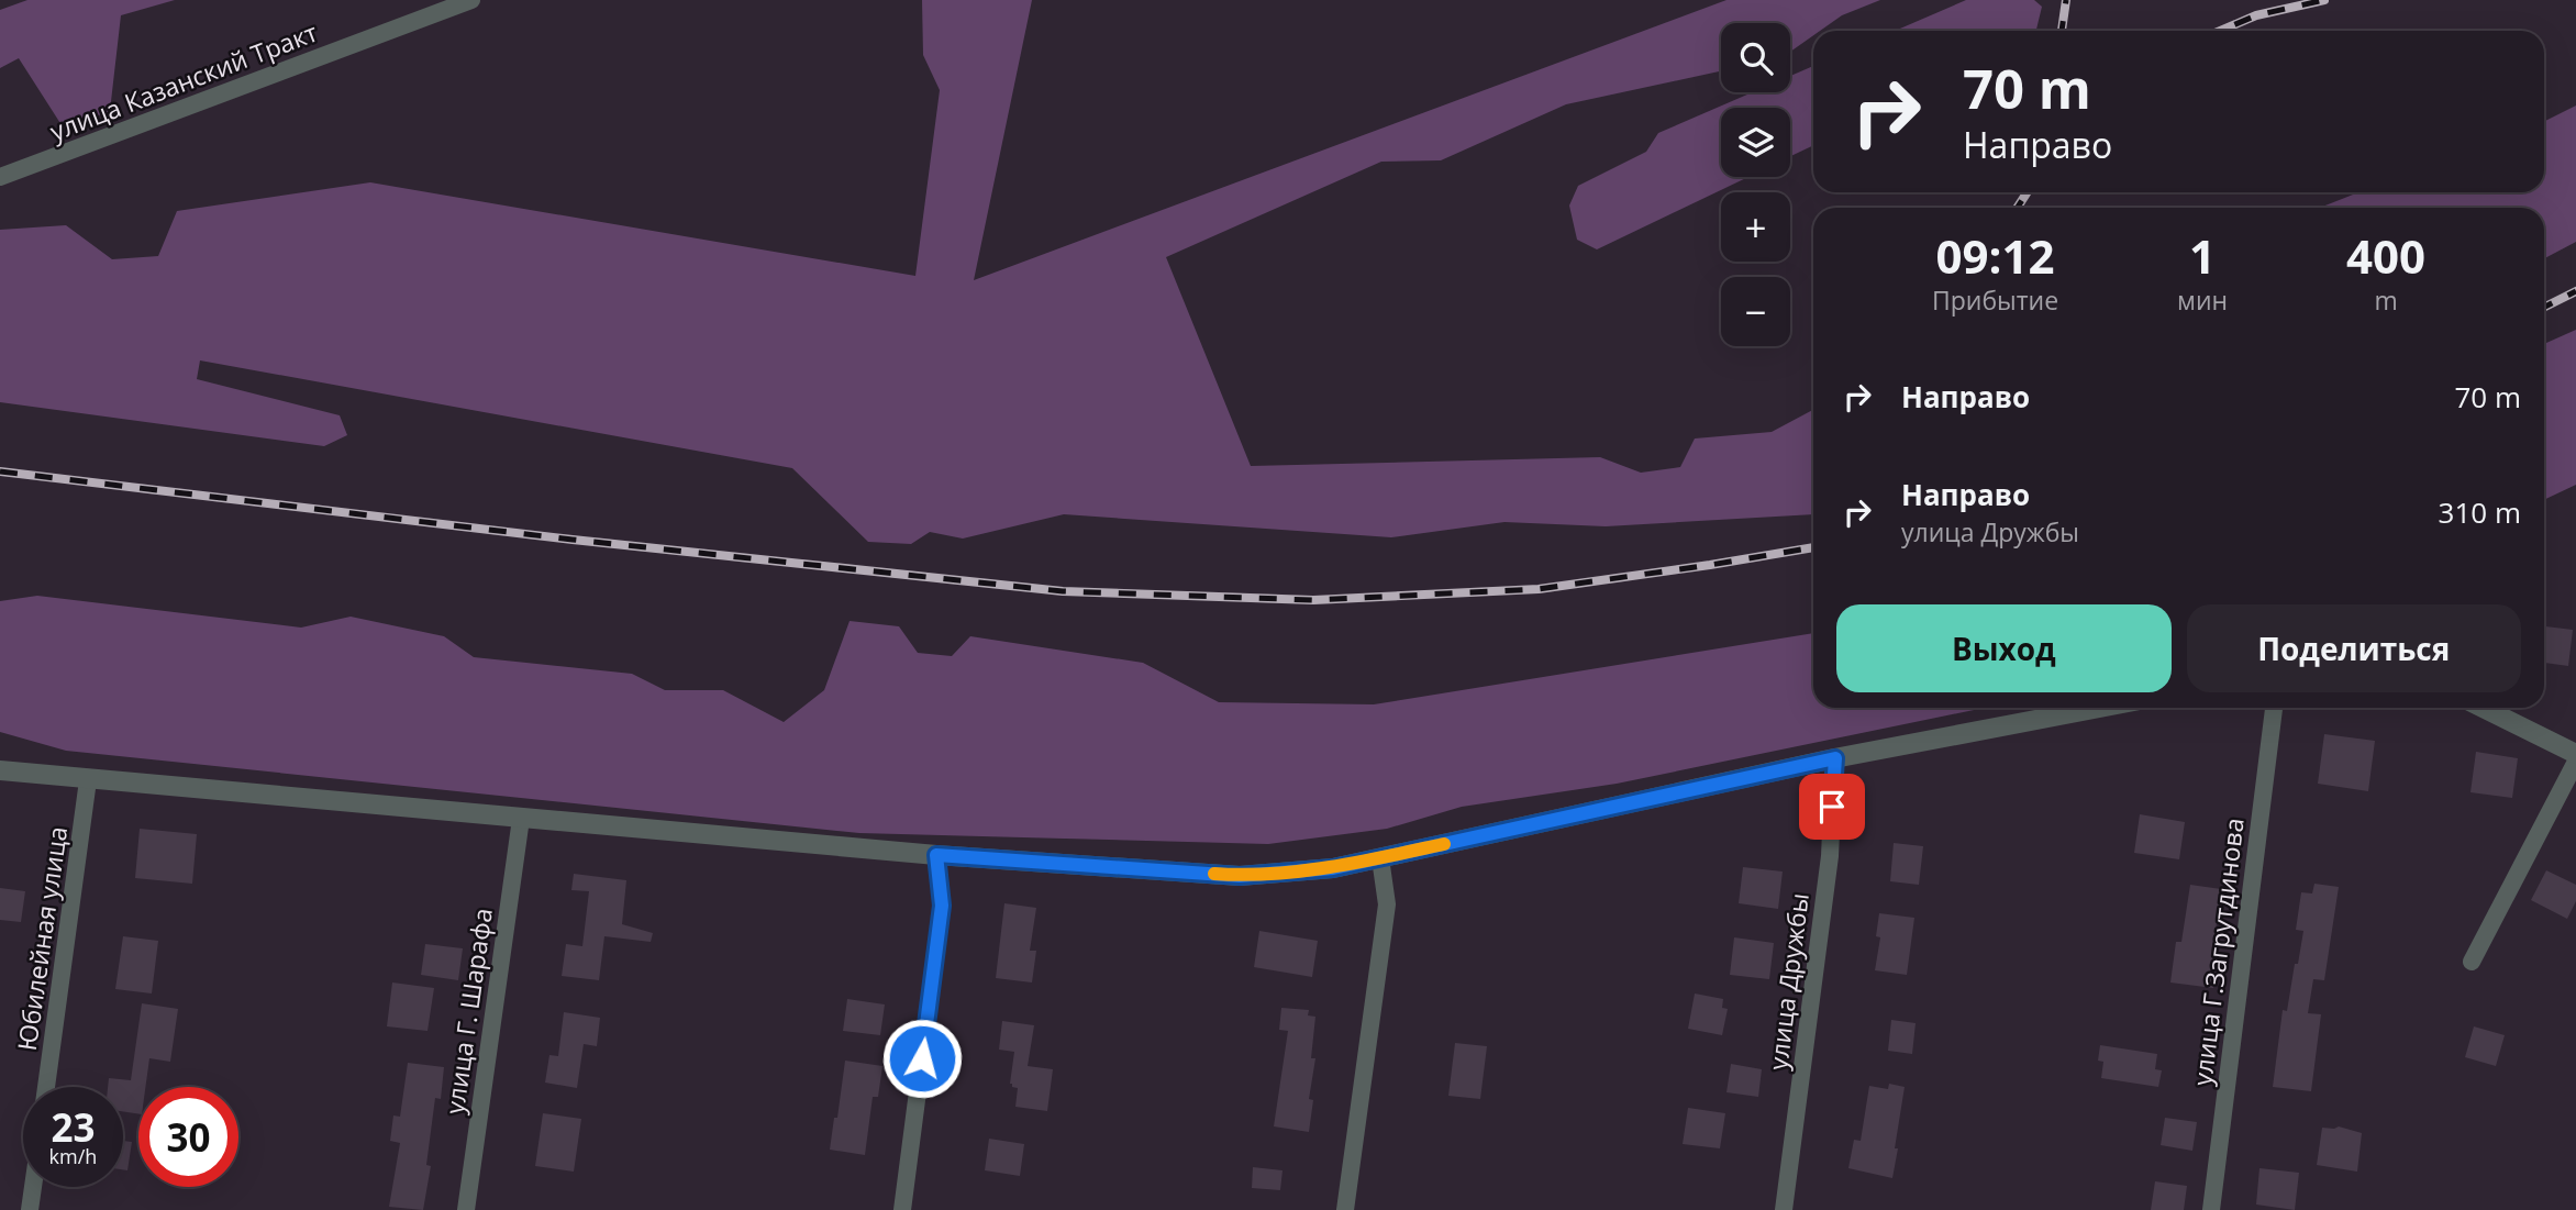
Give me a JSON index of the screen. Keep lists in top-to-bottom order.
{
  "streets": {
    "street": [
      "улица Казанский Тракт",
      "Юбилейная улица",
      "улица Г.Загрутдинова",
      "улица Дружбы",
      "улица Г. Шарафа"
    ]
  },
  "page": {
    "map_buttons": ["+", "−"],
    "turn": ["70 m", "Направо"],
    "eta": [
      "09:12",
      "Прибытие",
      "1",
      "мин",
      "400",
      "m"
    ],
    "list": [
      {
        "name": "Направо",
        "value": "70 m"
      },
      {
        "name": "Направо",
        "note": "улица Дружбы",
        "value": "310 m"
      }
    ],
    "buttons": ["Выход", "Поделиться"],
    "speed": "23 km/h",
    "limit": "30"
  }
}
